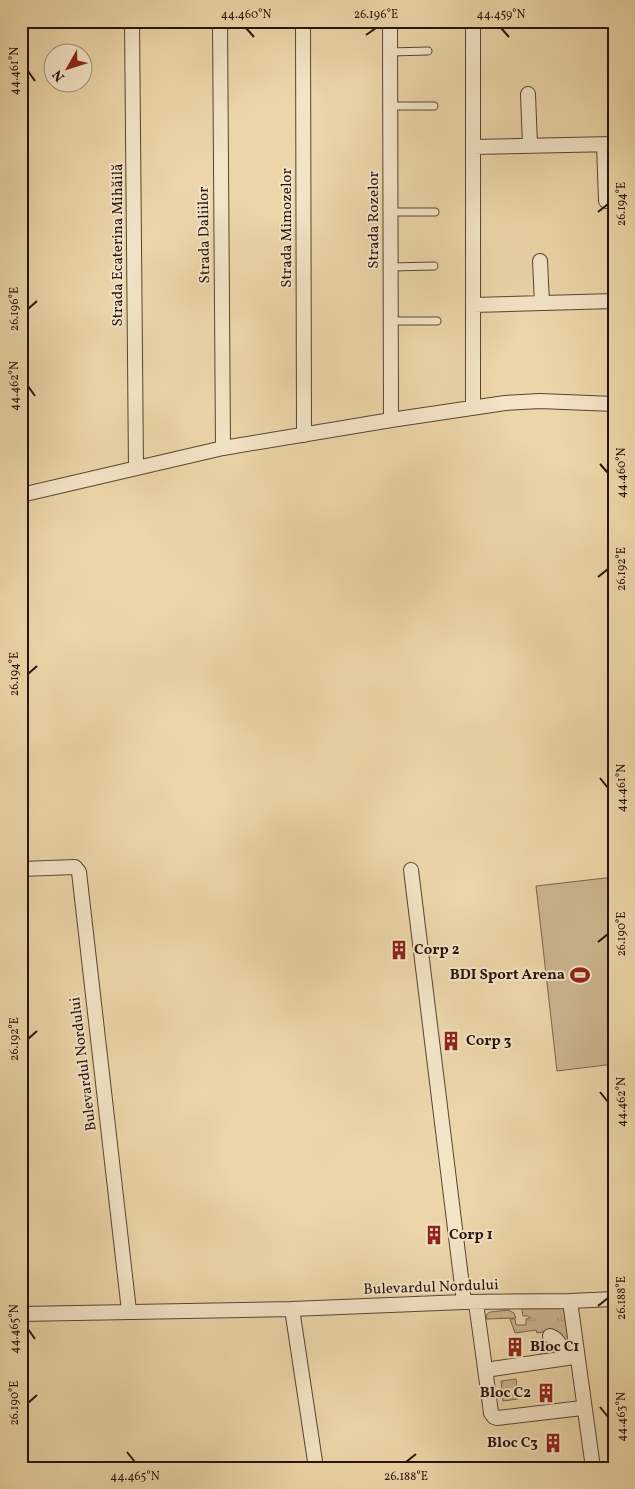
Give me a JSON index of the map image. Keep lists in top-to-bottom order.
{
  "streets": {
    "street": [
      "Strada Rozelor",
      "Strada Mimozelor",
      "Strada Daliilor",
      "Strada Ecaterina Mihăilă",
      "Bulevardul Nordului"
    ]
  },
  "places": {
    "building": [
      "Corp 2",
      "Corp 3",
      "Corp 1",
      "Bloc C1",
      "Bloc C2",
      "Bloc C3"
    ],
    "sports": ["BDI Sport Arena"]
  },
  "north": "bottom left",
  "coordinates": [
    "44.460°N",
    "26.196°E",
    "44.459°N",
    "44.461°N",
    "26.194°E",
    "44.462°N",
    "26.192°E",
    "26.190°E",
    "26.188°E",
    "44.465°N",
    "44.463°N"
  ]
}
